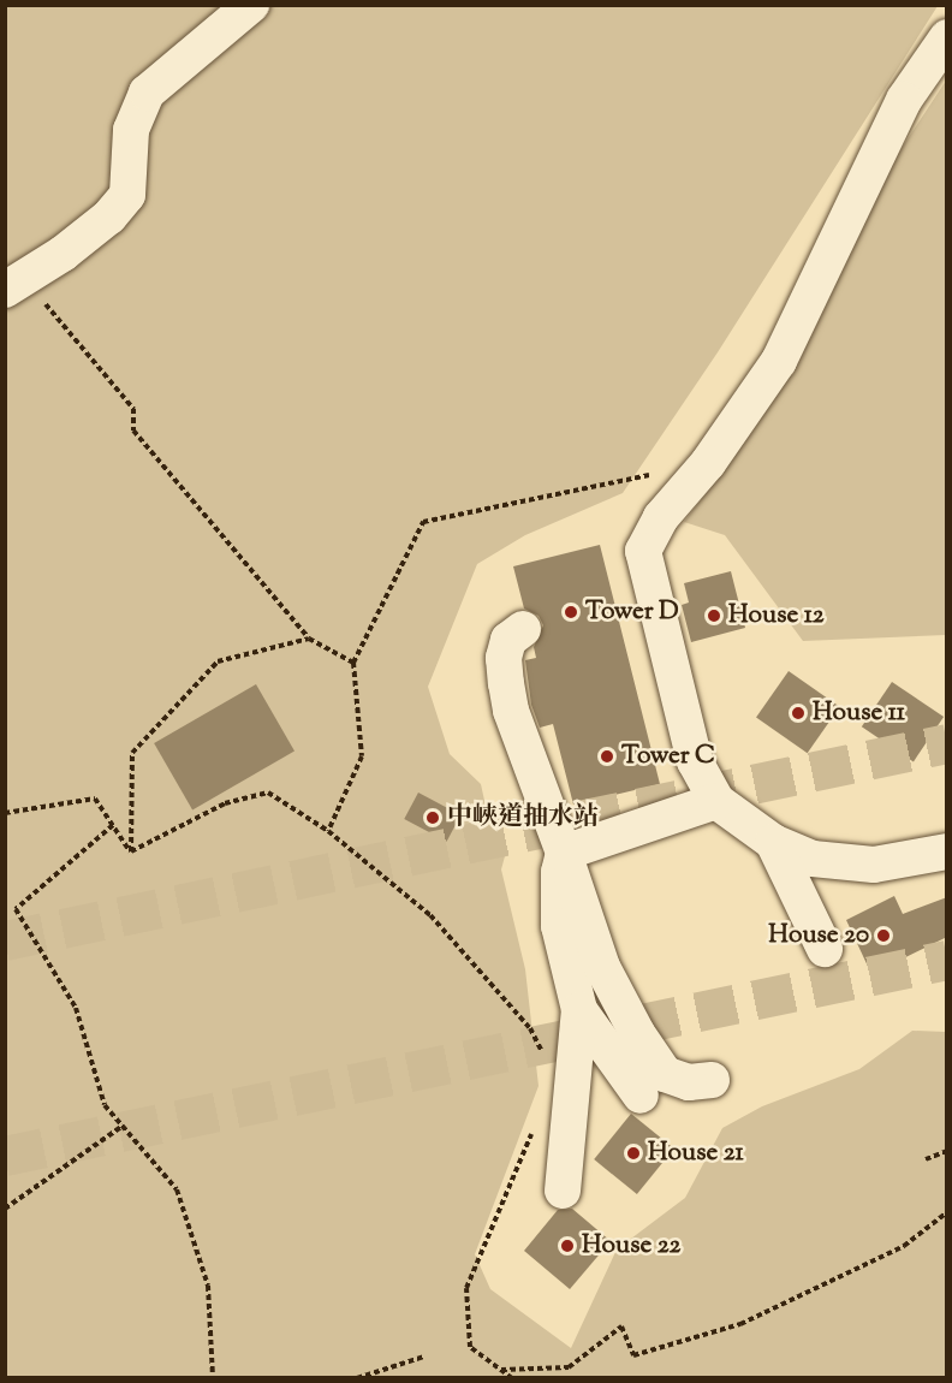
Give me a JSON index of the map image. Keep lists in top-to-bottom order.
{
  "places": [
    "Tower D",
    "House 12",
    "House 11",
    "Tower C",
    "中峽道抽水站",
    "House 20",
    "House 21",
    "House 22"
  ]
}
